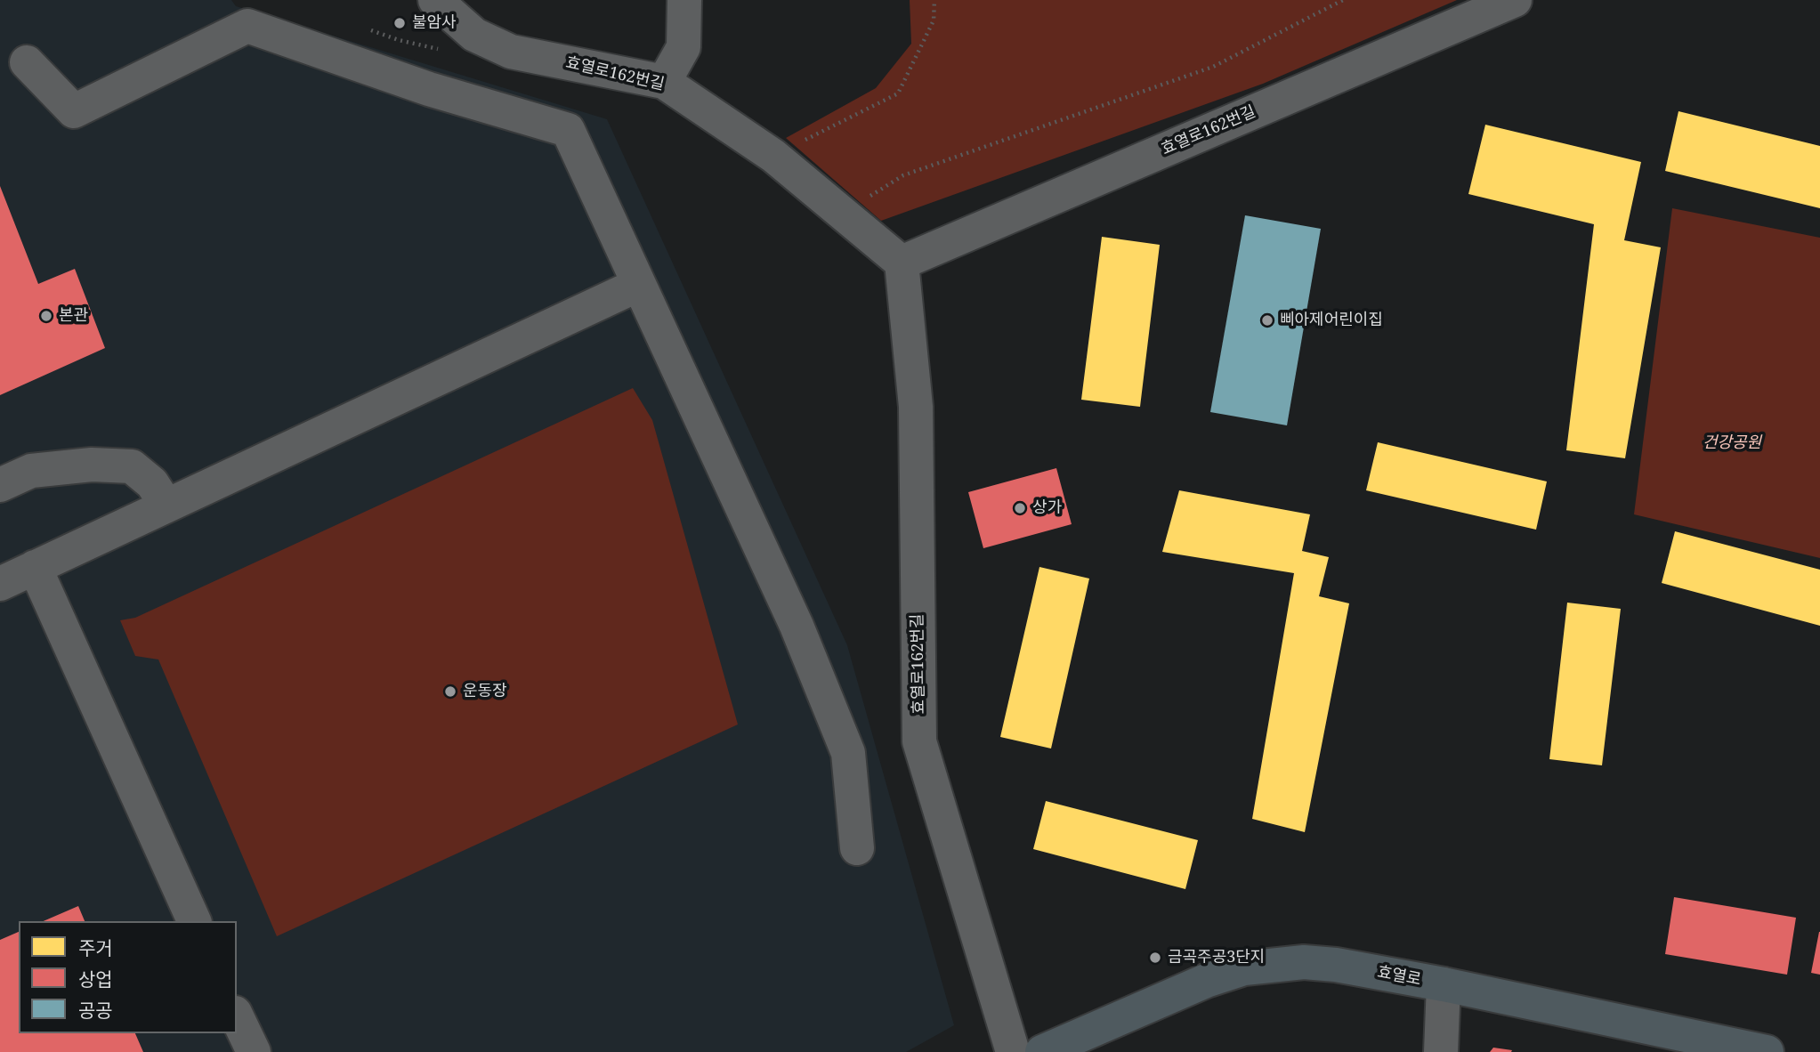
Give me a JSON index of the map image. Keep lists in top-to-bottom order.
{
  "streets": {
    "main road": ["효열로"],
    "street": ["효열로162번길"]
  },
  "parks": ["건강공원"],
  "places": [
    "불암사",
    "본관",
    "삐아제어린이집",
    "상가",
    "운동장",
    "금곡주공3단지"
  ],
  "legend": ["주거", "상업", "공공"]
}
